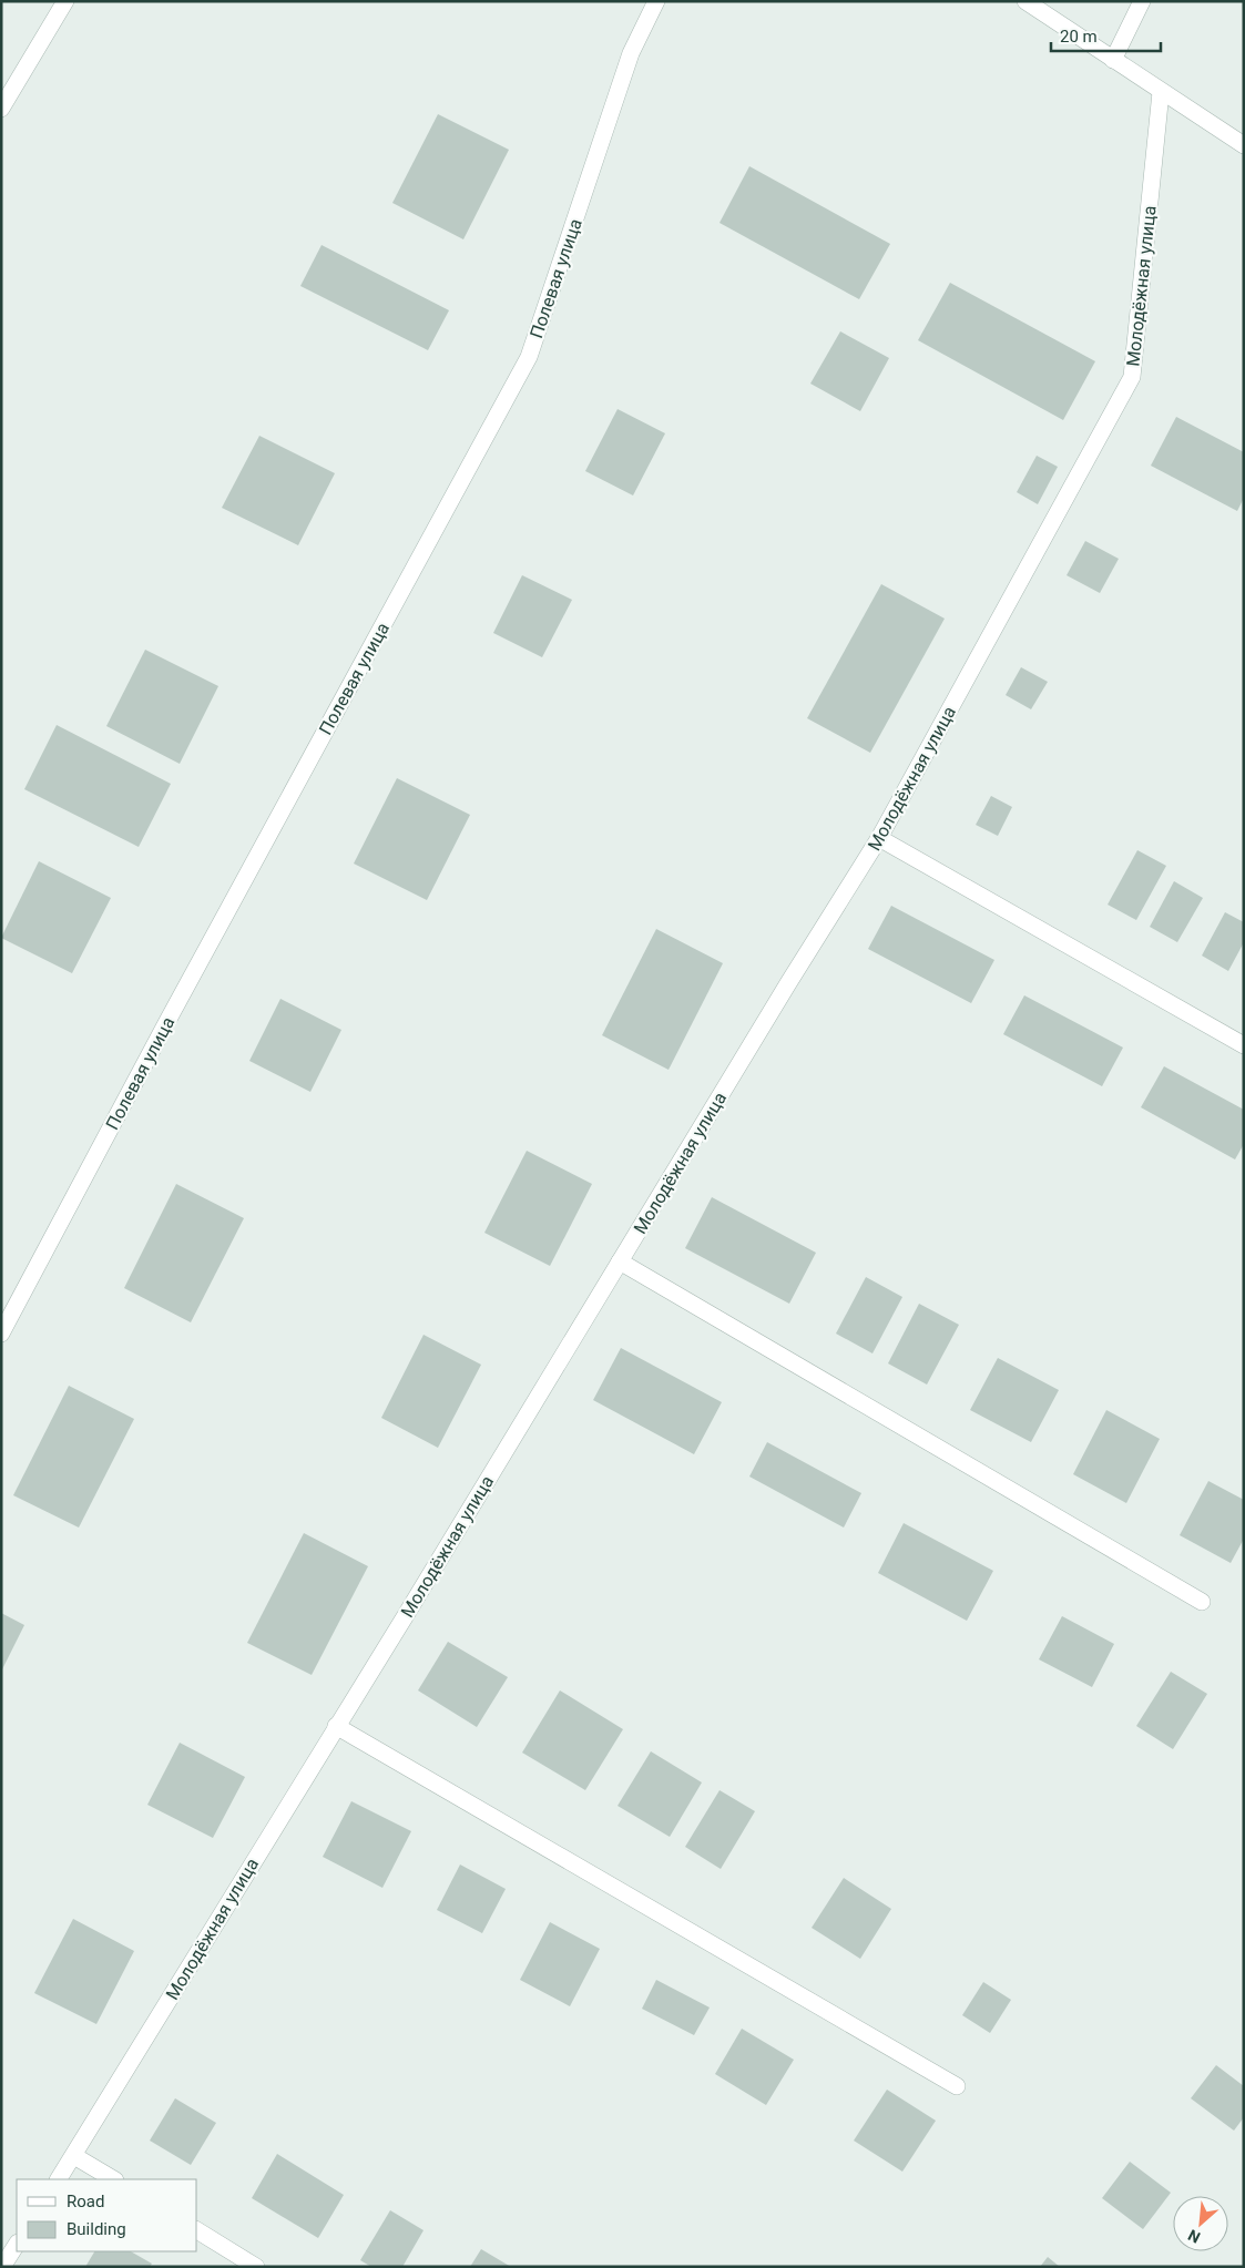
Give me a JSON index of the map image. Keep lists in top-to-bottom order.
{
  "streets": {
    "street": ["Полевая улица", "Молодёжная улица"]
  },
  "legend": ["Road", "Building"],
  "scale_bar": "20 m",
  "north": "bottom left"
}
